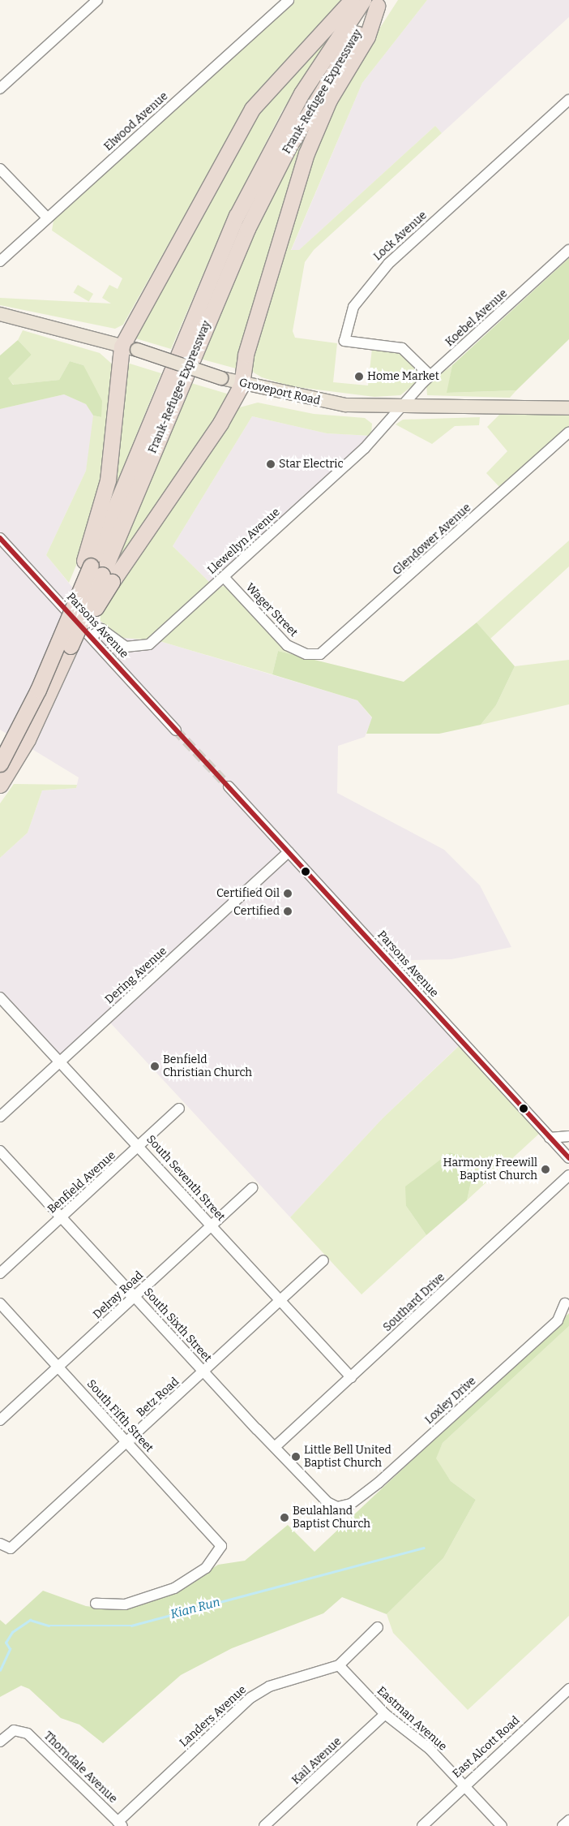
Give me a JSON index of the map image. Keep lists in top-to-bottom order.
{
  "streets": {
    "highway": ["Frank-Refugee Expressway"],
    "main road": ["Groveport Road"],
    "street": [
      "Elwood Avenue",
      "Lock Avenue",
      "Koebel Avenue",
      "Glendower Avenue",
      "Llewellyn Avenue",
      "Wager Street",
      "Parsons Avenue",
      "Dering Avenue",
      "South Seventh Street",
      "Benfield Avenue",
      "Delray Road",
      "Southard Drive",
      "South Sixth Street",
      "Betz Road",
      "Loxley Drive",
      "South Fifth Street",
      "Landers Avenue",
      "Eastman Avenue",
      "East Alcott Road",
      "Kail Avenue",
      "Thorndale Avenue"
    ]
  },
  "crossings": [
    ["Lock Avenue", "Koebel Avenue"],
    ["Koebel Avenue", "Groveport Road"],
    ["Koebel Avenue", "Llewellyn Avenue"],
    ["Groveport Road", "Llewellyn Avenue"],
    ["Glendower Avenue", "Wager Street"],
    ["Llewellyn Avenue", "Wager Street"],
    ["Llewellyn Avenue", "Parsons Avenue"],
    ["Parsons Avenue", "Dering Avenue"],
    ["Dering Avenue", "South Seventh Street"],
    ["South Seventh Street", "Benfield Avenue"],
    ["South Seventh Street", "Delray Road"],
    ["South Seventh Street", "Southard Drive"],
    ["South Seventh Street", "Betz Road"],
    ["Benfield Avenue", "South Sixth Street"],
    ["Delray Road", "South Sixth Street"],
    ["Delray Road", "South Fifth Street"],
    ["Southard Drive", "South Sixth Street"],
    ["South Sixth Street", "Betz Road"],
    ["South Sixth Street", "Loxley Drive"],
    ["Betz Road", "South Fifth Street"],
    ["Landers Avenue", "Eastman Avenue"],
    ["Landers Avenue", "Thorndale Avenue"],
    ["Eastman Avenue", "East Alcott Road"],
    ["Eastman Avenue", "Kail Avenue"]
  ],
  "water": ["Kian Run"],
  "places": [
    "Home Market",
    "Star Electric",
    "Certified Oil",
    "Certified",
    "Benfield Christian Church",
    "Harmony Freewill Baptist Church",
    "Little Bell United Baptist Church",
    "Beulahland Baptist Church"
  ]
}
